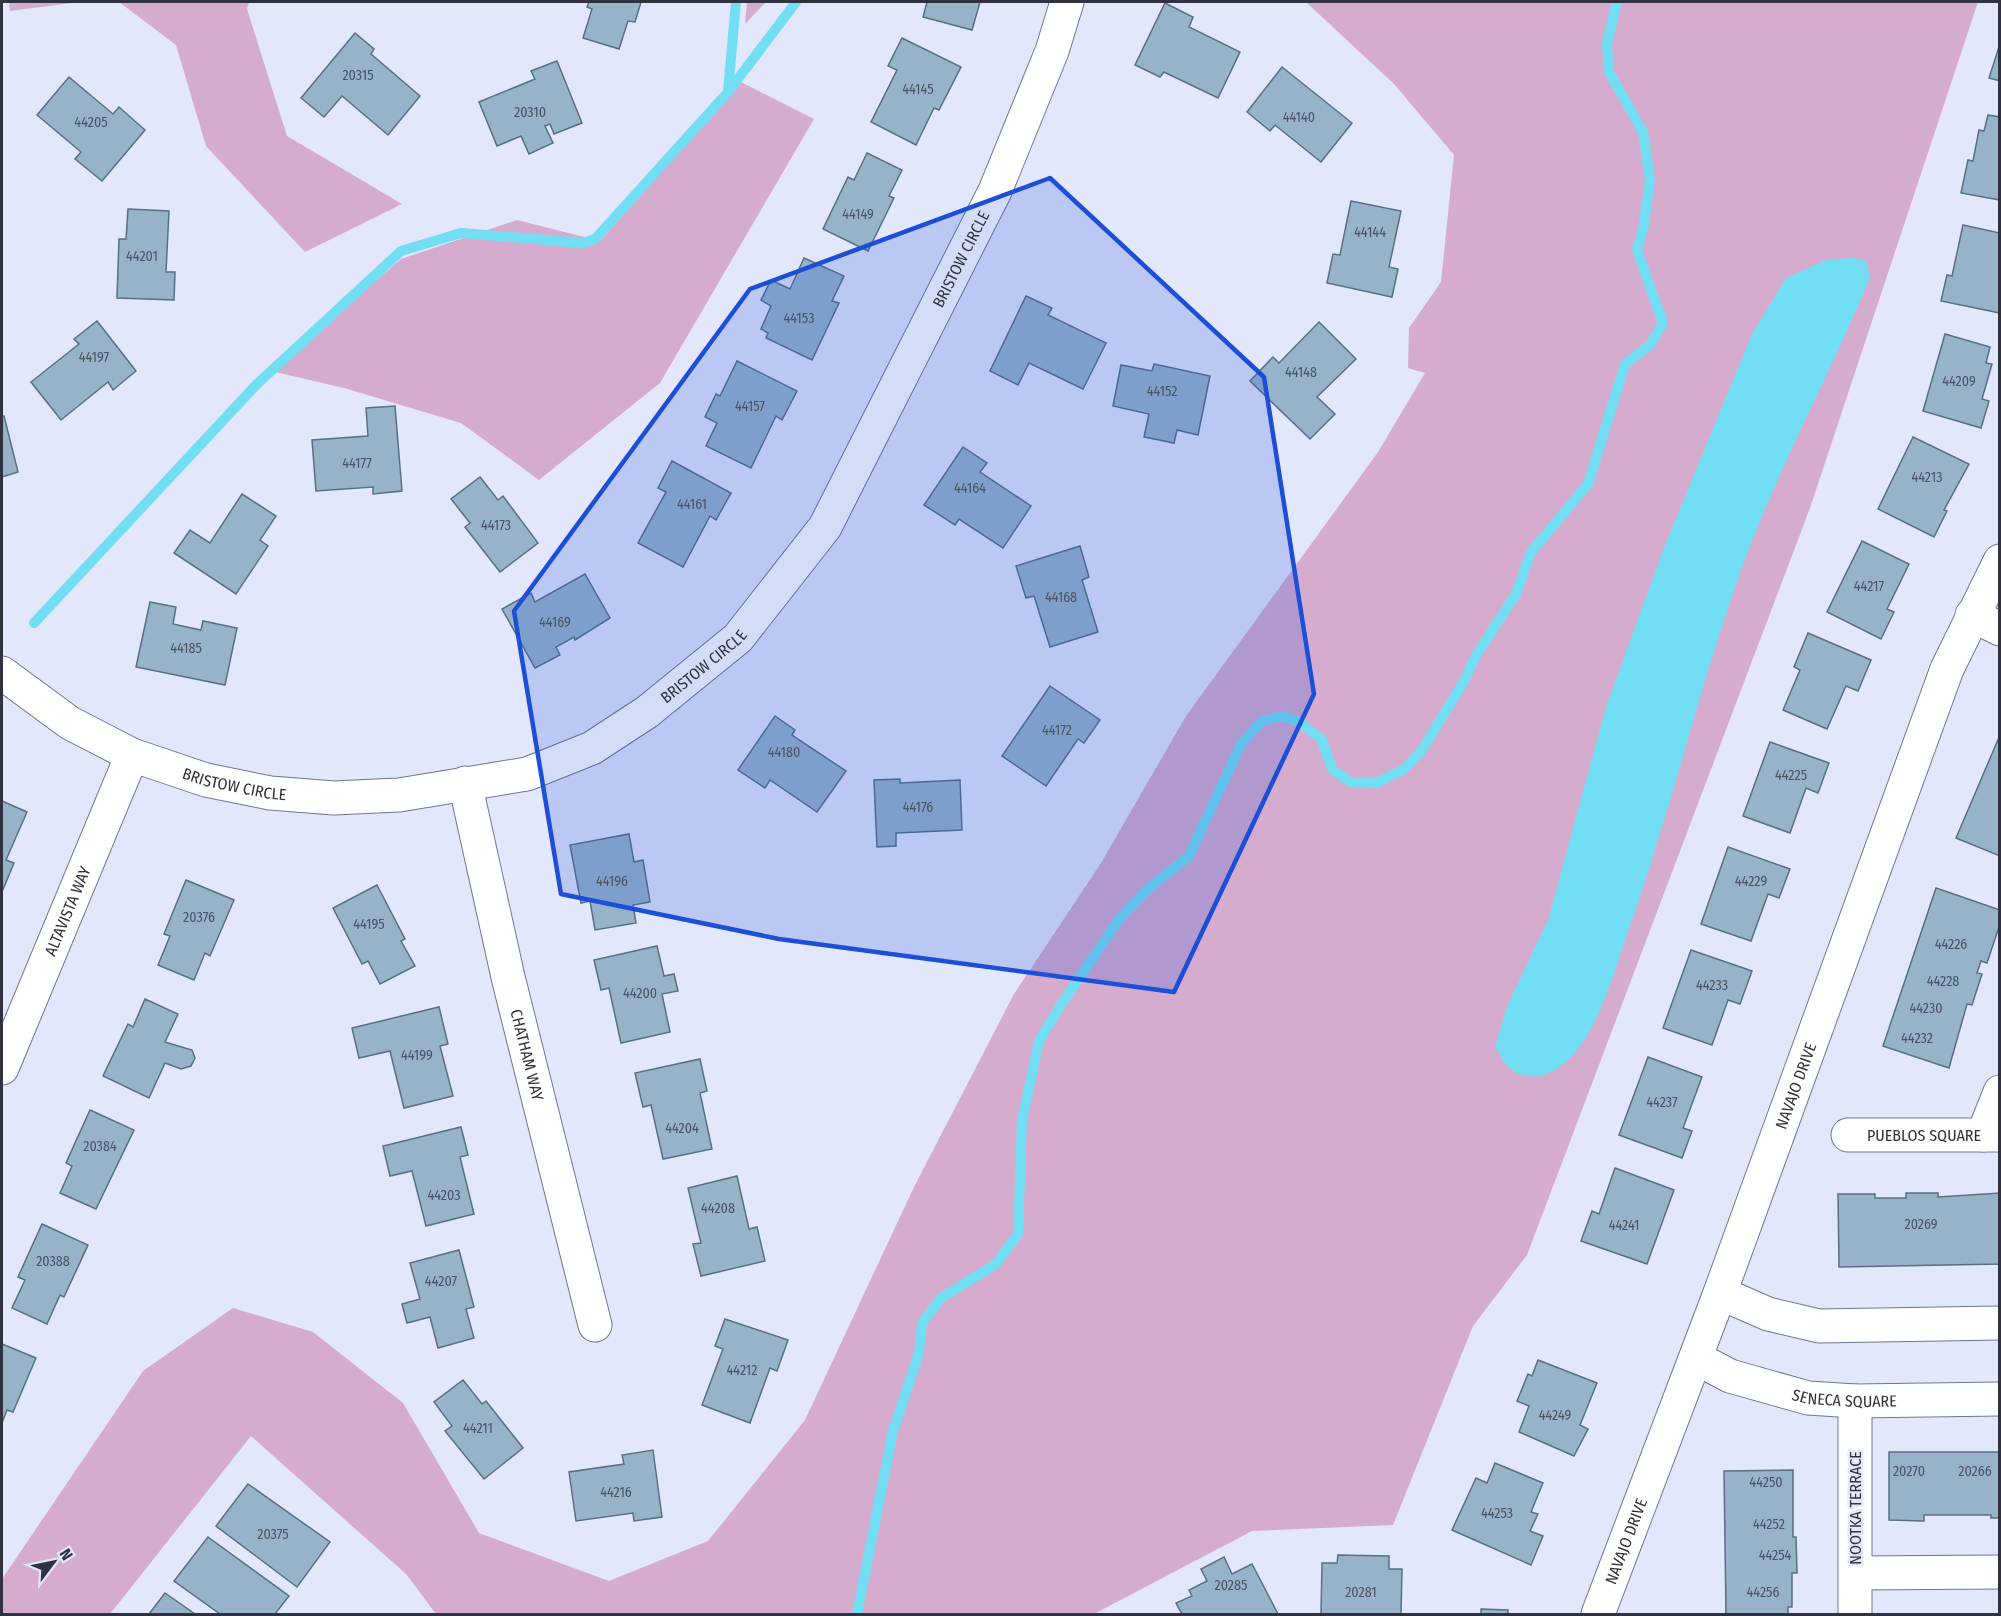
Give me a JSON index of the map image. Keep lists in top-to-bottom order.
{
  "streets": {
    "street": [
      "BRISTOW CIRCLE",
      "ALTAVISTA WAY",
      "CHATHAM WAY",
      "NAVAJO DRIVE",
      "PUEBLOS SQUARE",
      "SENECA SQUARE",
      "NOOTKA TERRACE"
    ]
  },
  "crossings": [
    ["BRISTOW CIRCLE", "ALTAVISTA WAY"],
    ["BRISTOW CIRCLE", "CHATHAM WAY"],
    ["NAVAJO DRIVE", "SENECA SQUARE"],
    ["SENECA SQUARE", "NOOTKA TERRACE"]
  ],
  "house_numbers": [
    "20315",
    "44145",
    "20310",
    "44140",
    "44205",
    "44149",
    "44144",
    "44201",
    "44153",
    "44197",
    "44148",
    "44209",
    "44152",
    "44157",
    "44177",
    "44213",
    "44164",
    "44161",
    "44173",
    "44217",
    "44168",
    "44169",
    "44185",
    "44172",
    "44180",
    "44225",
    "44176",
    "44196",
    "44229",
    "20376",
    "44195",
    "44226",
    "44228",
    "44233",
    "44200",
    "44230",
    "44232",
    "44199",
    "44237",
    "44204",
    "20384",
    "44203",
    "44208",
    "20269",
    "44241",
    "20388",
    "44207",
    "44212",
    "44249",
    "44211",
    "20270",
    "20266",
    "44250",
    "44216",
    "44253",
    "44252",
    "20375",
    "44254",
    "20285",
    "20281",
    "44256"
  ],
  "north": "top right"
}
